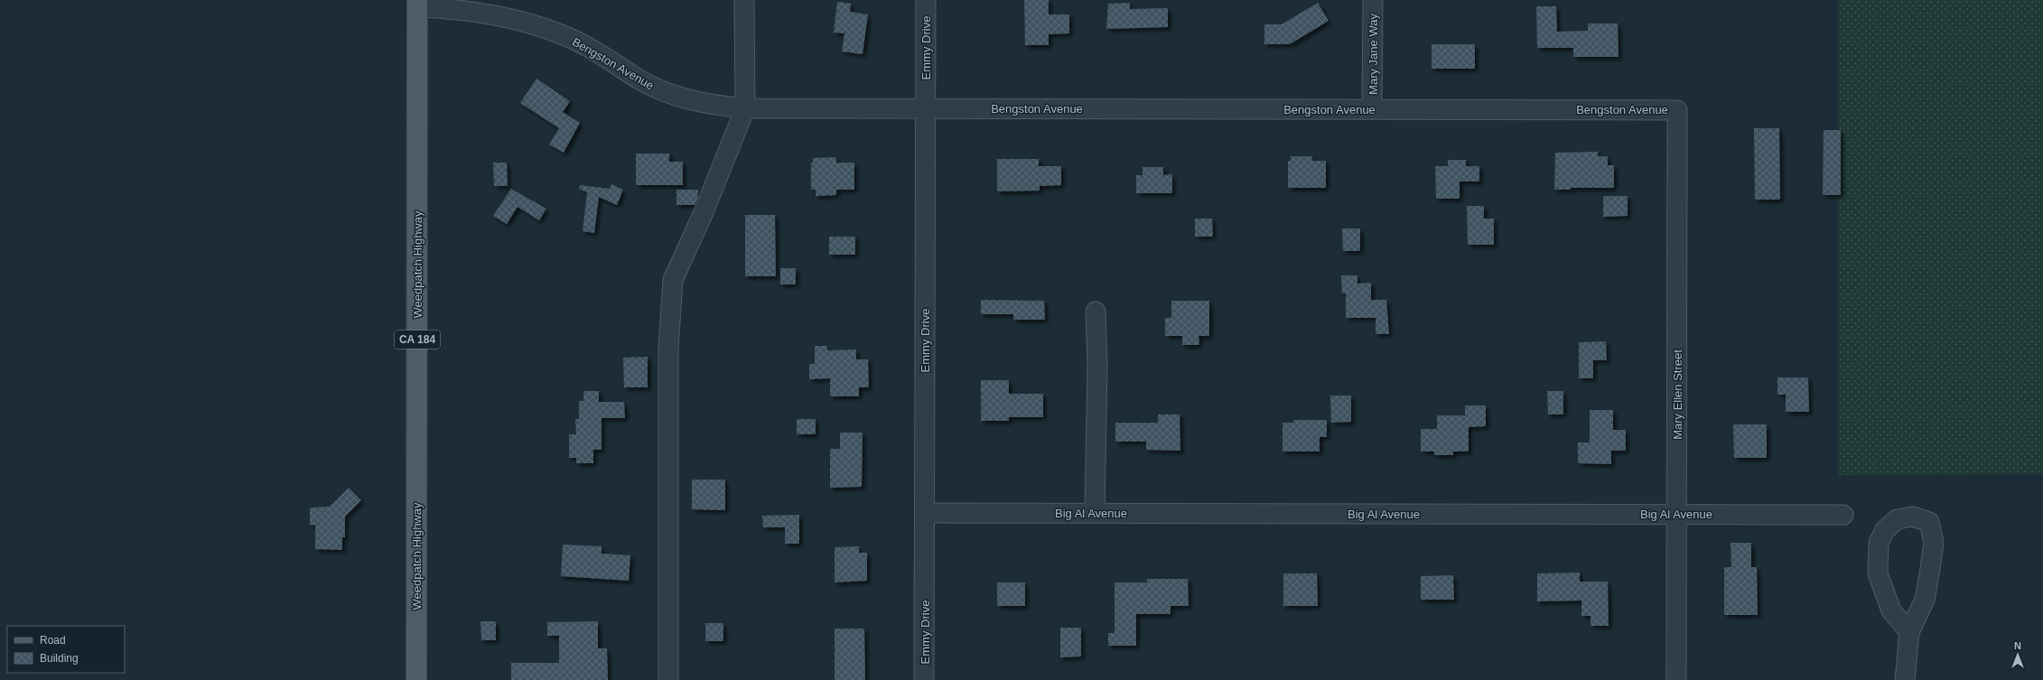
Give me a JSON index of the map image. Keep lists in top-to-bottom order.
{
  "streets": {
    "main road": ["Weedpatch Highway", "CA 184"],
    "street": [
      "Emmy Drive",
      "Mary Jane Way",
      "Bengston Avenue",
      "Mary Ellen Street",
      "Big Al Avenue"
    ]
  },
  "crossings": [
    ["Emmy Drive", "Bengston Avenue"],
    ["Emmy Drive", "Big Al Avenue"],
    ["Mary Jane Way", "Bengston Avenue"],
    ["Bengston Avenue", "Weedpatch Highway"],
    ["Bengston Avenue", "Mary Ellen Street"],
    ["Mary Ellen Street", "Big Al Avenue"]
  ],
  "legend": ["Road", "Building"],
  "north": "top"
}
